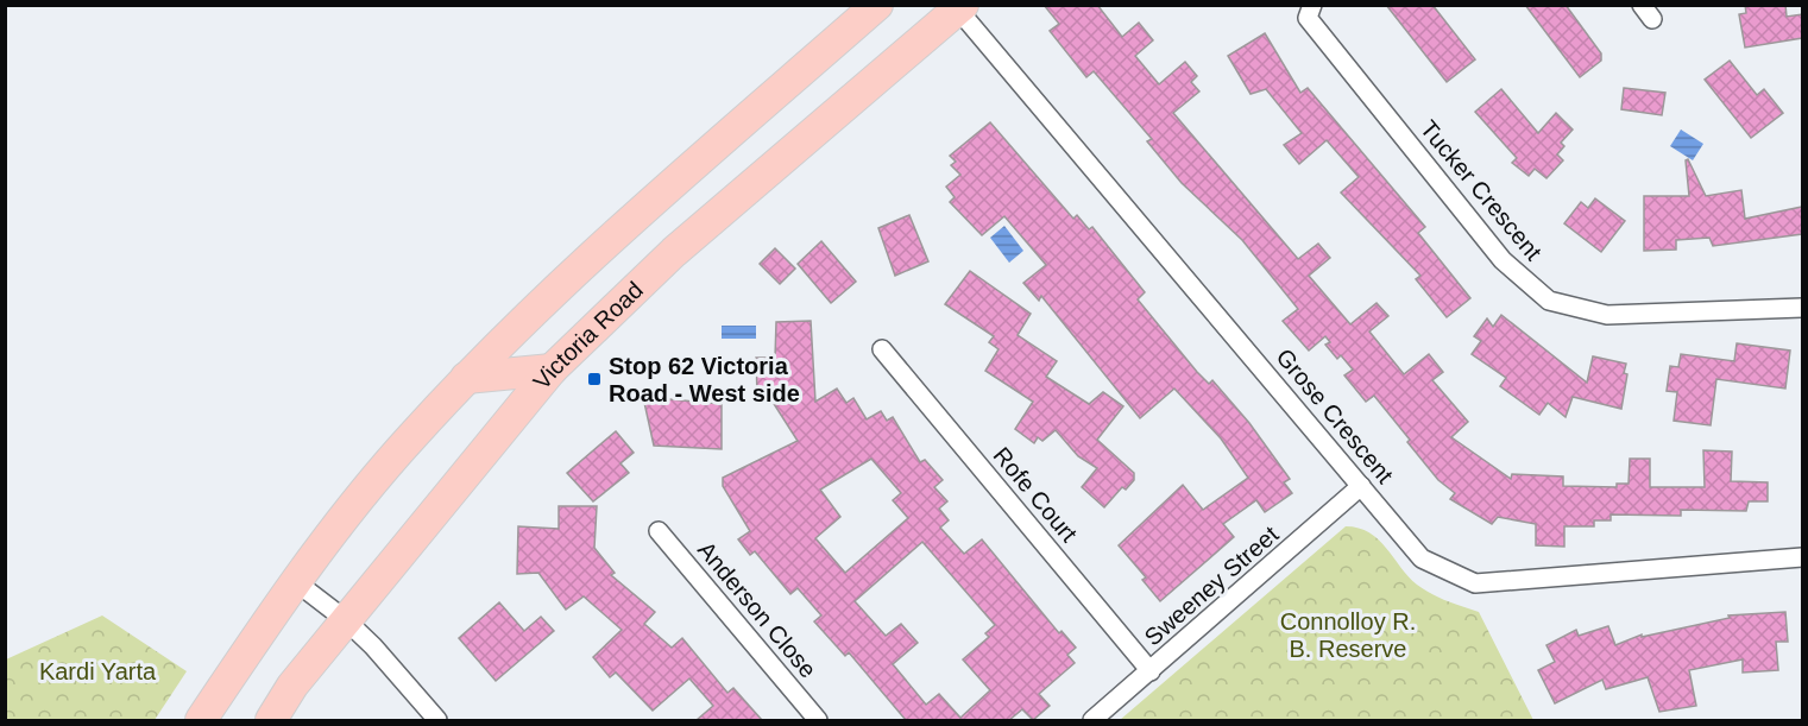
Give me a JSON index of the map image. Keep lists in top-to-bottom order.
{
  "streets": {
    "highway": ["Victoria Road"],
    "street": [
      "Tucker Crescent",
      "Grose Crescent",
      "Rofe Court",
      "Sweeney Street",
      "Anderson Close"
    ]
  },
  "crossings": [
    ["Victoria Road", "Grose Crescent"],
    ["Grose Crescent", "Sweeney Street"],
    ["Rofe Court", "Sweeney Street"]
  ],
  "parks": ["Connolloy R. B. Reserve", "Kardi Yarta"],
  "places": {
    "transit": ["Stop 62 Victoria Road - West side"]
  }
}
